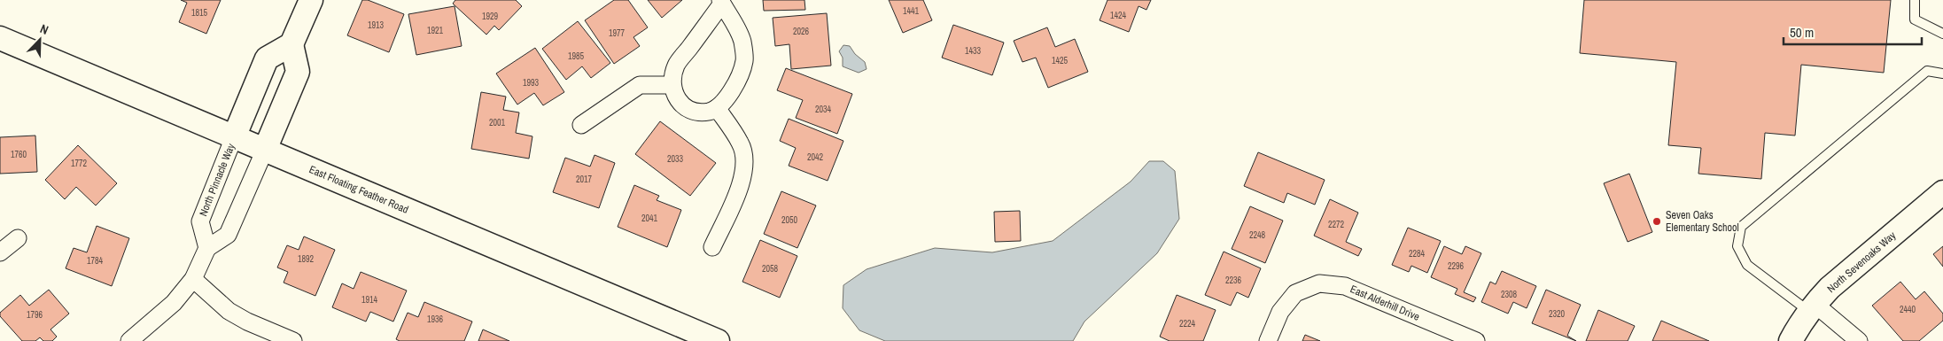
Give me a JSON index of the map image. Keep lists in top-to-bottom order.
{
  "streets": {
    "main road": ["East Floating Feather Road", "North Sevenoaks Way"],
    "street": ["North Pinnacle Way", "East Alderhill Drive"]
  },
  "crossings": [
    ["North Pinnacle Way", "East Floating Feather Road"]
  ],
  "places": ["Seven Oaks Elementary School"],
  "house_numbers": [
    "1441",
    "1815",
    "1424",
    "1929",
    "1913",
    "1921",
    "2026",
    "1977",
    "1433",
    "1985",
    "1425",
    "1993",
    "2034",
    "2001",
    "1760",
    "2042",
    "2033",
    "1772",
    "2017",
    "2041",
    "2050",
    "2272",
    "2248",
    "2284",
    "1892",
    "1784",
    "2296",
    "2058",
    "2236",
    "2308",
    "1914",
    "2440",
    "2320",
    "1796",
    "1936",
    "2224"
  ],
  "scale_bar": "50 m",
  "north": "top right"
}
